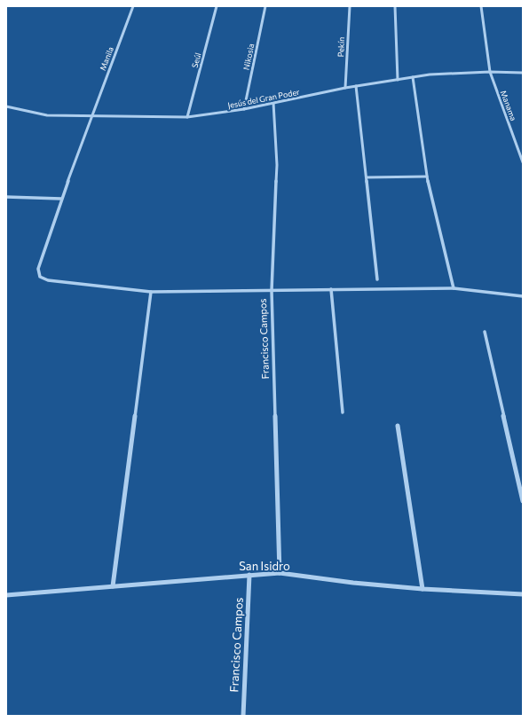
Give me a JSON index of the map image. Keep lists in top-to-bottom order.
{
  "streets": {
    "street": [
      "Pekín",
      "Nikosia",
      "Manila",
      "Seúl",
      "Jesús del Gran Poder",
      "Manama",
      "Francisco Campos",
      "San Isidro"
    ]
  },
  "crossings": [
    ["Pekín", "Jesús del Gran Poder"],
    ["Nikosia", "Jesús del Gran Poder"],
    ["Manila", "Jesús del Gran Poder"],
    ["Seúl", "Jesús del Gran Poder"],
    ["Jesús del Gran Poder", "Manama"],
    ["Jesús del Gran Poder", "Francisco Campos"],
    ["Francisco Campos", "San Isidro"]
  ]
}
